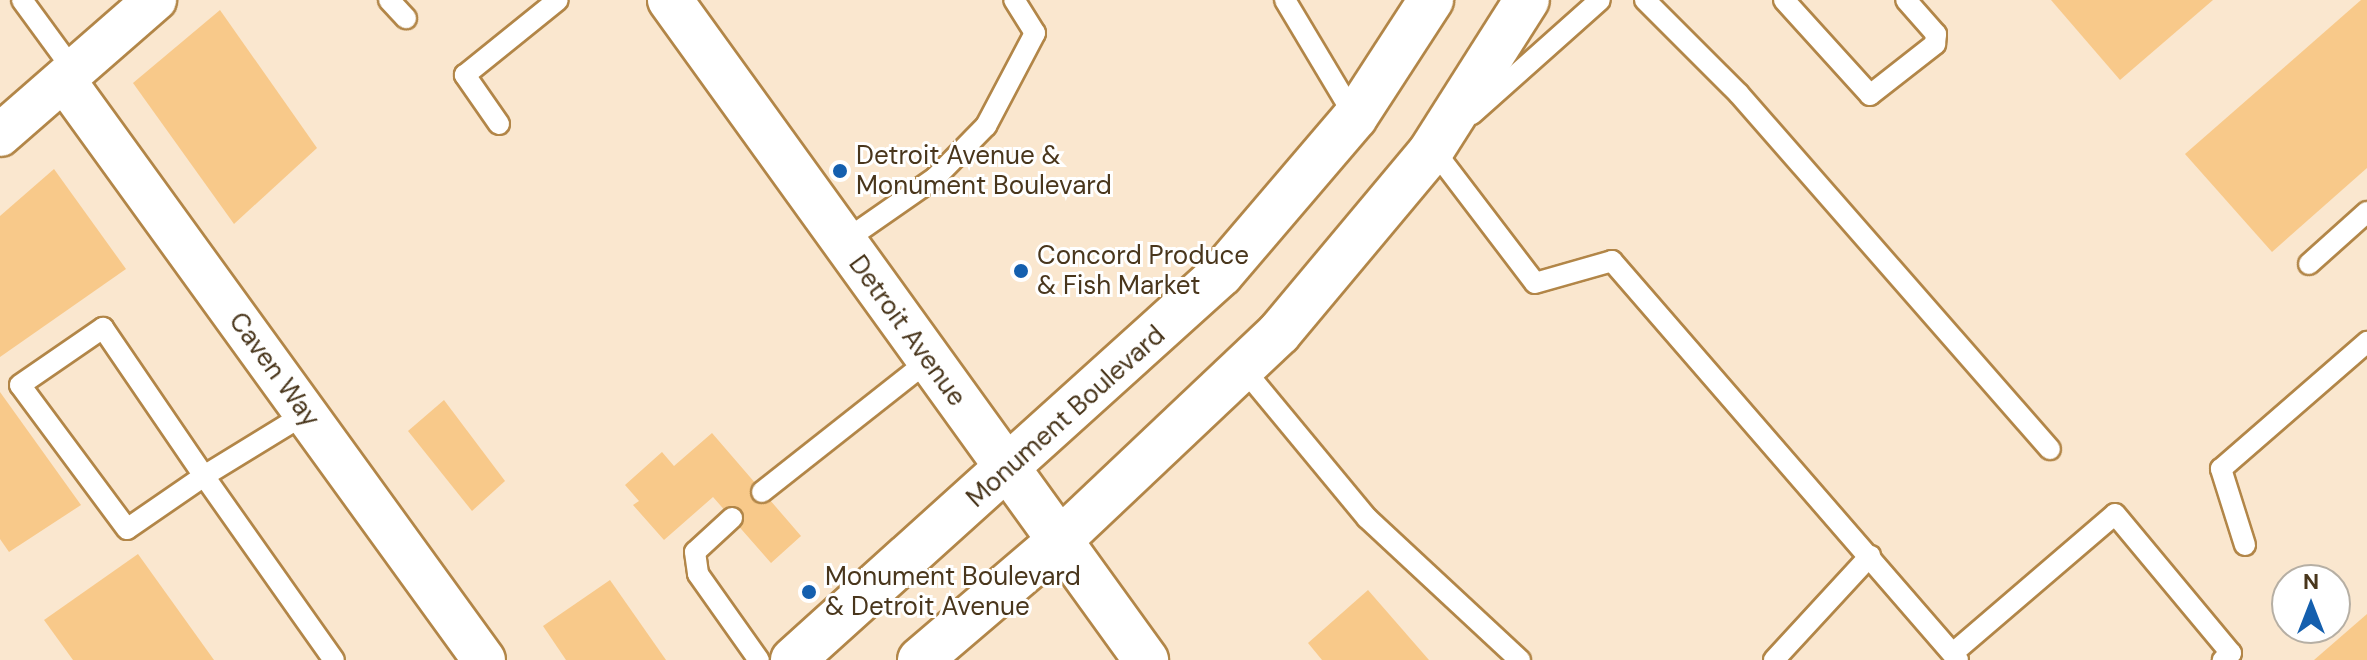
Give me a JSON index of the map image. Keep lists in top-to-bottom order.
{
  "streets": {
    "main road": ["Detroit Avenue", "Monument Boulevard"],
    "street": ["Caven Way"]
  },
  "crossings": [
    ["Detroit Avenue", "Monument Boulevard"]
  ],
  "places": ["Detroit Avenue & Monument Boulevard", "Concord Produce & Fish Market", "Monument Boulevard & Detroit Avenue"],
  "north": "top"
}
